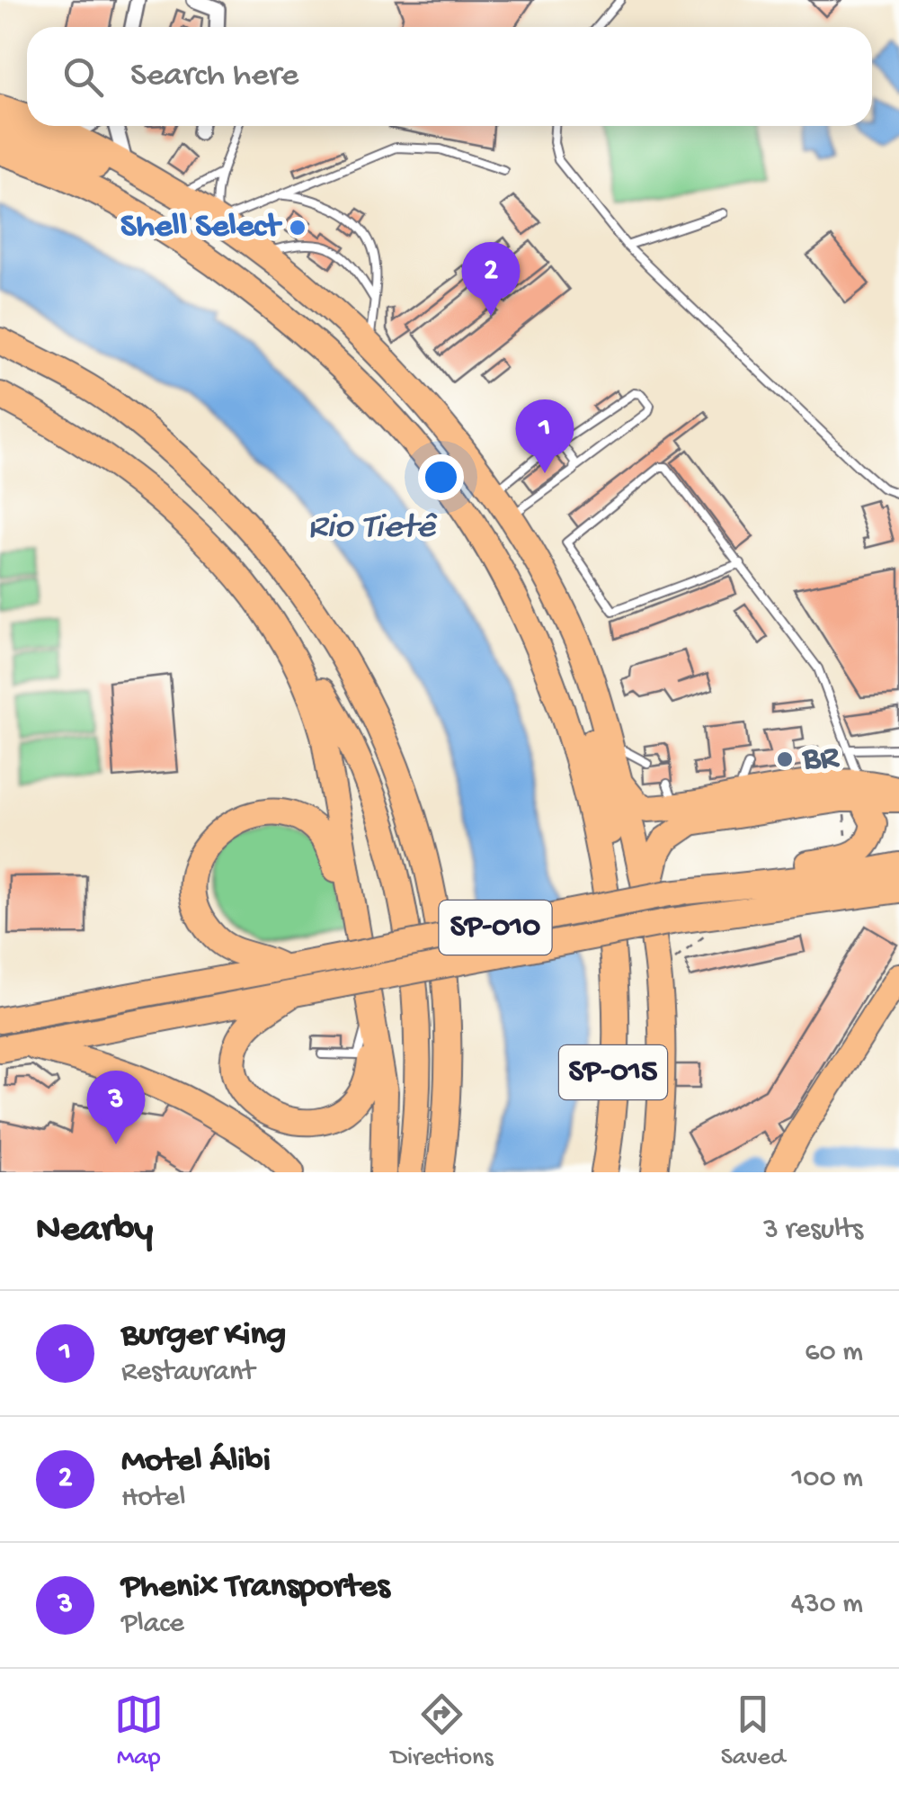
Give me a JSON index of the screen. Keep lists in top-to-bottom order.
{
  "streets": {
    "highway": ["SP-010", "SP-015"]
  },
  "water": ["Rio Tietê"],
  "places": ["Shell Select", "BR"],
  "page": {
    "search": "Search here",
    "pins": ["2", "1", "3"],
    "heading": ["Nearby", "3 results"],
    "list": [
      {
        "mark": "1",
        "name": "Burger King",
        "note": "Restaurant",
        "value": "60 m"
      },
      {
        "mark": "2",
        "name": "Motel Álibi",
        "note": "Hotel",
        "value": "100 m"
      },
      {
        "mark": "3",
        "name": "Phenix Transportes",
        "note": "Place",
        "value": "430 m"
      }
    ],
    "nav": ["Map", "Directions", "Saved"]
  }
}
